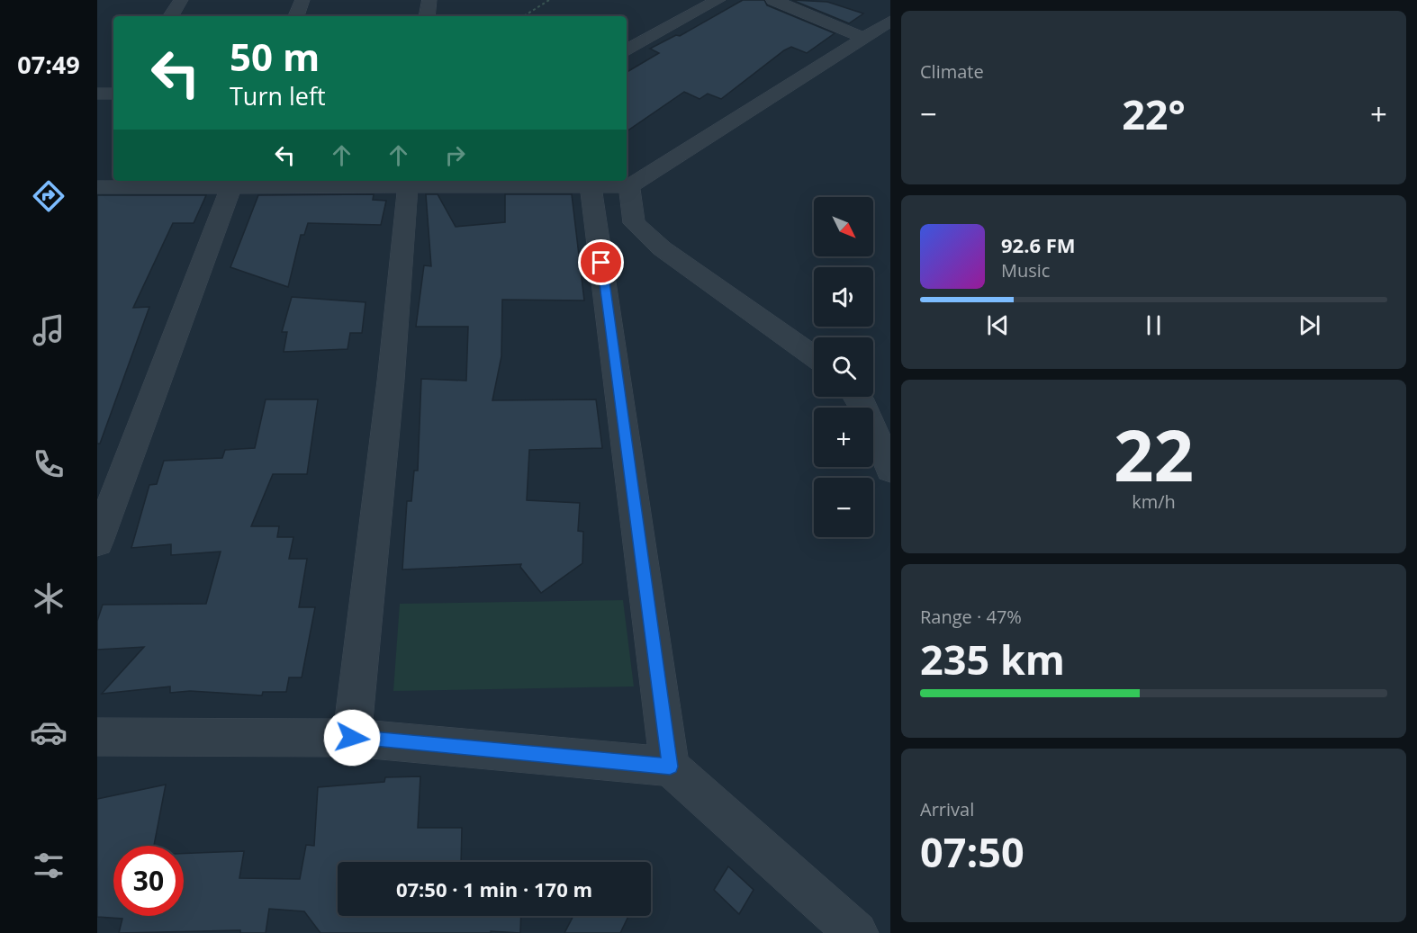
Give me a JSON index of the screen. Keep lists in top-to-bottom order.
{
  "north": "bottom right",
  "page": {
    "tabs": "07:49",
    "tile": [
      "Climate",
      ["22", "km/h"],
      ["Range · 47%", "235 km"],
      ["Arrival", "07:50"]
    ],
    "turn": ["50 m", "Turn left"],
    "heat": ["−", "22°", "+"],
    "map_buttons": ["+", "−"],
    "song": ["92.6 FM", "Music"],
    "limit": "30",
    "trip": "07:50 · 1 min · 170 m"
  }
}
